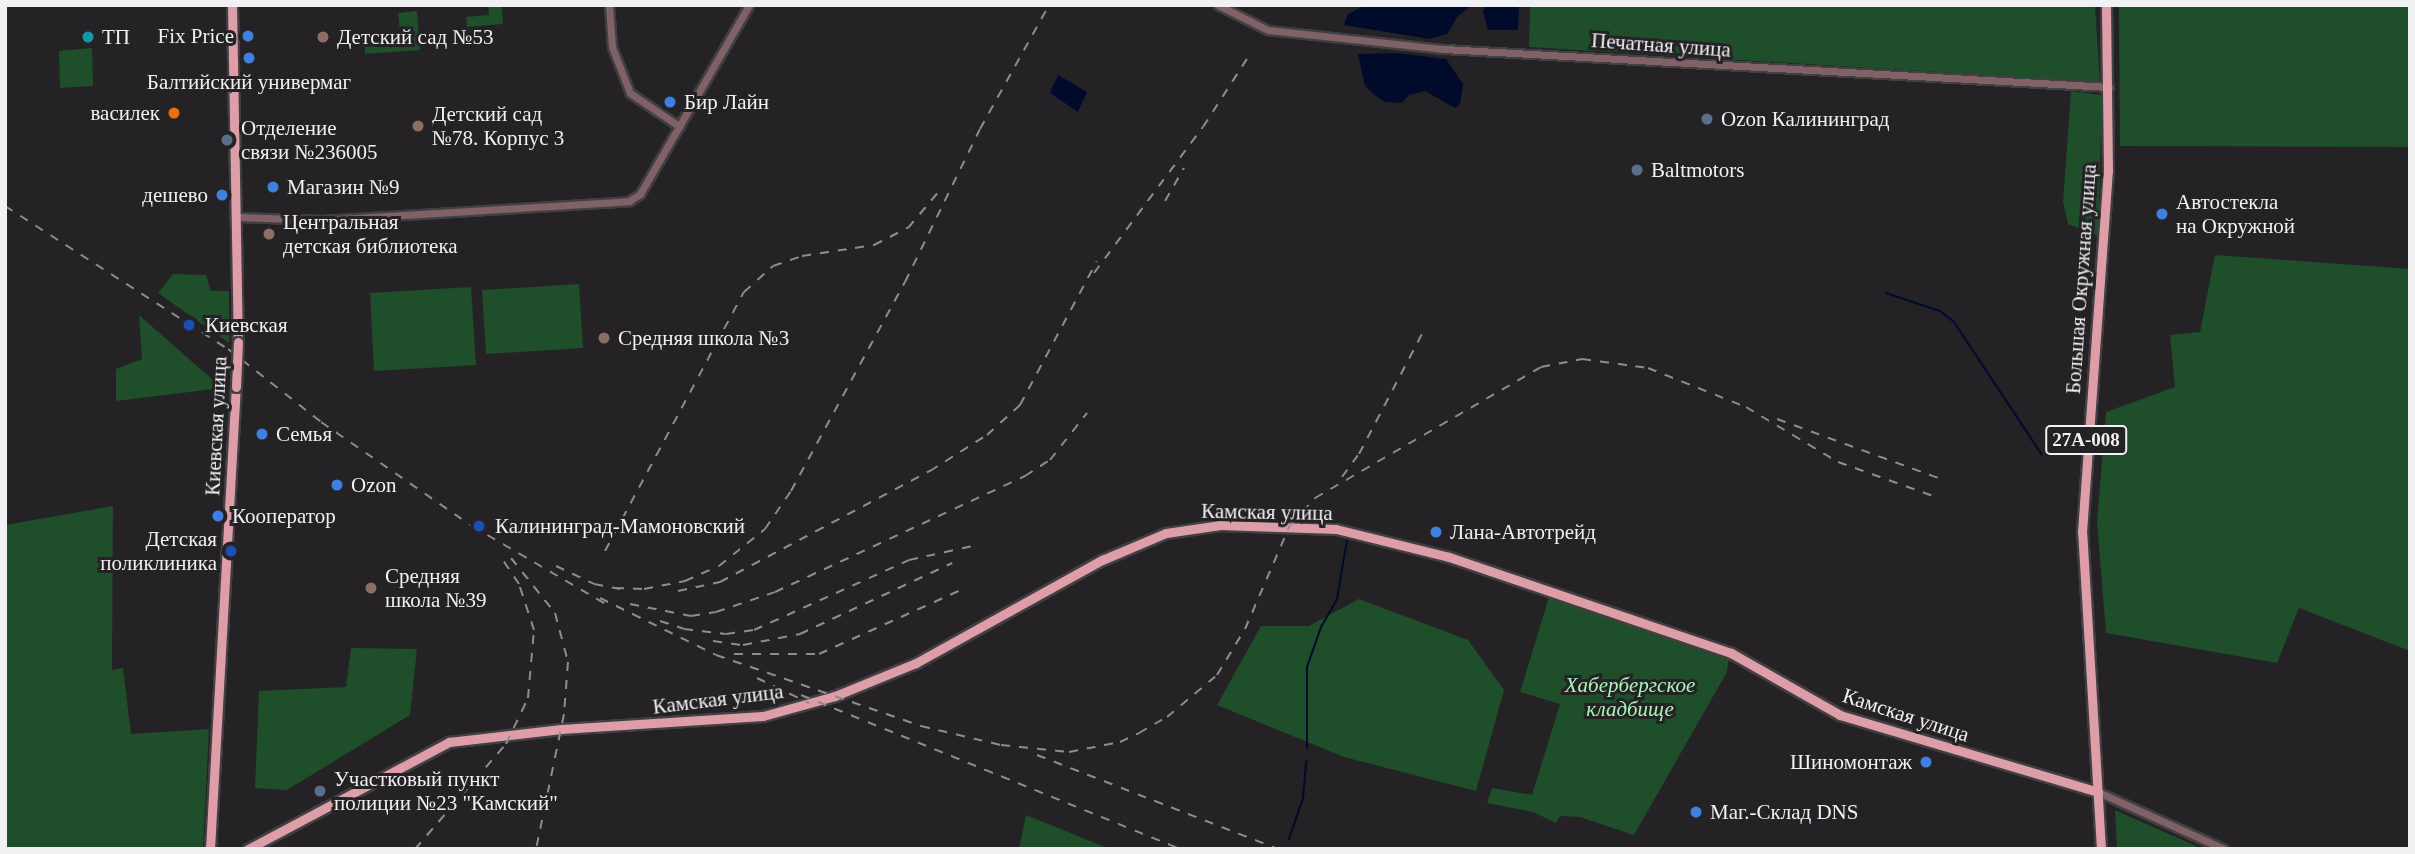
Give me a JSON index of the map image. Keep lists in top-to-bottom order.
{
  "streets": {
    "main road": [
      "Большая Окружная улица",
      "Киевская улица",
      "27А-008",
      "Камская улица"
    ],
    "street": ["Печатная улица"]
  },
  "crossings": [
    ["Печатная улица", "Большая Окружная улица"],
    ["Большая Окружная улица", "Камская улица"]
  ],
  "parks": ["Хабербергское кладбище"],
  "places": [
    "Fix Price",
    "ТП",
    "Детский сад №53",
    "Балтийский универмаг",
    "Бир Лайн",
    "василек",
    "Ozon Калининград",
    "Детский сад №78. Корпус 3",
    "Отделение связи №236005",
    "Baltmotors",
    "Магазин №9",
    "дешево",
    "Автостекла на Окружной",
    "Центральная детская библиотека",
    "Киевская",
    "Средняя школа №3",
    "Семья",
    "Ozon",
    "Кооператор",
    "Калининград-Мамоновский",
    "Лана-Автотрейд",
    "Детская поликлиника",
    "Средняя школа №39",
    "Шиномонтаж",
    "Участковый пункт полиции №23 \"Камский\"",
    "Маг.-Склад DNS"
  ]
}
